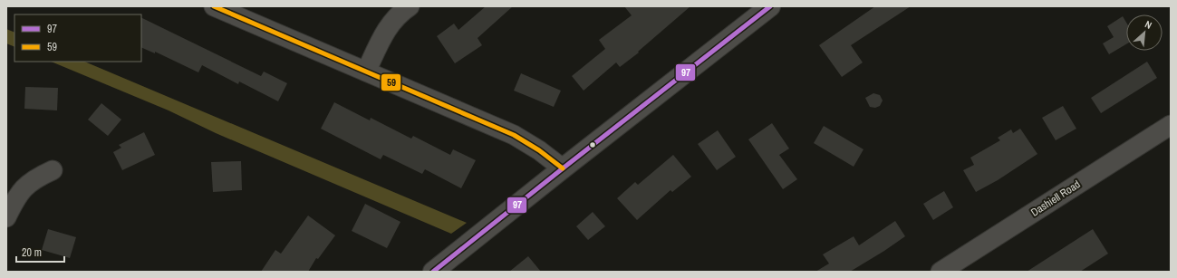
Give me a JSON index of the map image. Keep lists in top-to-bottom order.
{
  "streets": {
    "street": ["Dashiell Road"]
  },
  "lines": ["transit line 97", "transit line 59"],
  "legend": ["97", "59"],
  "scale_bar": "20 m",
  "north": "top right"
}
